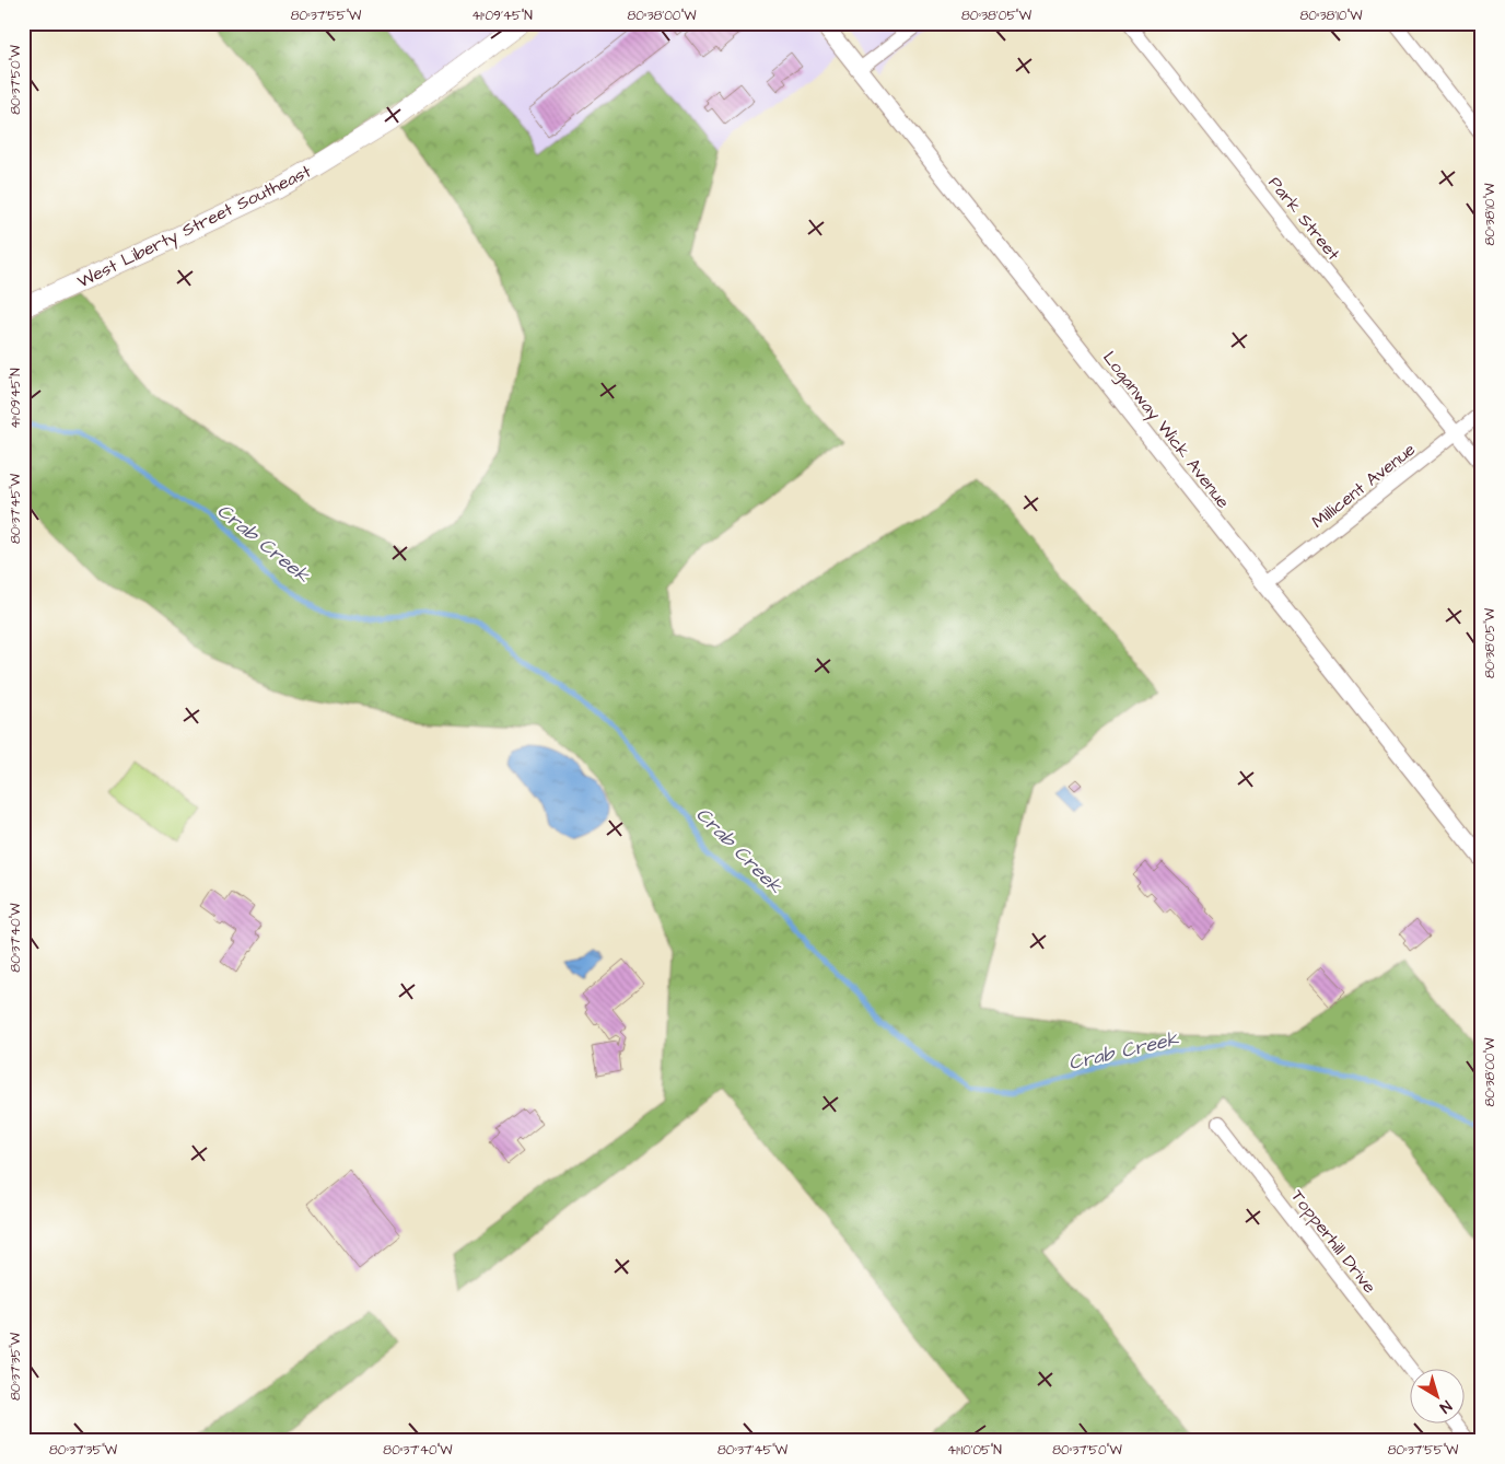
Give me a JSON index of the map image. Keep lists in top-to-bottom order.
{
  "streets": {
    "main road": ["West Liberty Street Southeast"],
    "street": [
      "Park Street",
      "Loganway Wick Avenue",
      "Millicent Avenue",
      "Topperhill Drive"
    ]
  },
  "crossings": [
    ["Park Street", "Millicent Avenue"],
    ["Loganway Wick Avenue", "Millicent Avenue"]
  ],
  "water": ["Crab Creek"],
  "north": "bottom right",
  "coordinates": [
    "80°37'55\"W",
    "41°09'45\"N",
    "80°38'00\"W",
    "80°38'05\"W",
    "80°38'10\"W",
    "80°37'50\"W",
    "80°37'45\"W",
    "80°37'40\"W",
    "80°37'35\"W",
    "41°10'05\"N"
  ]
}
